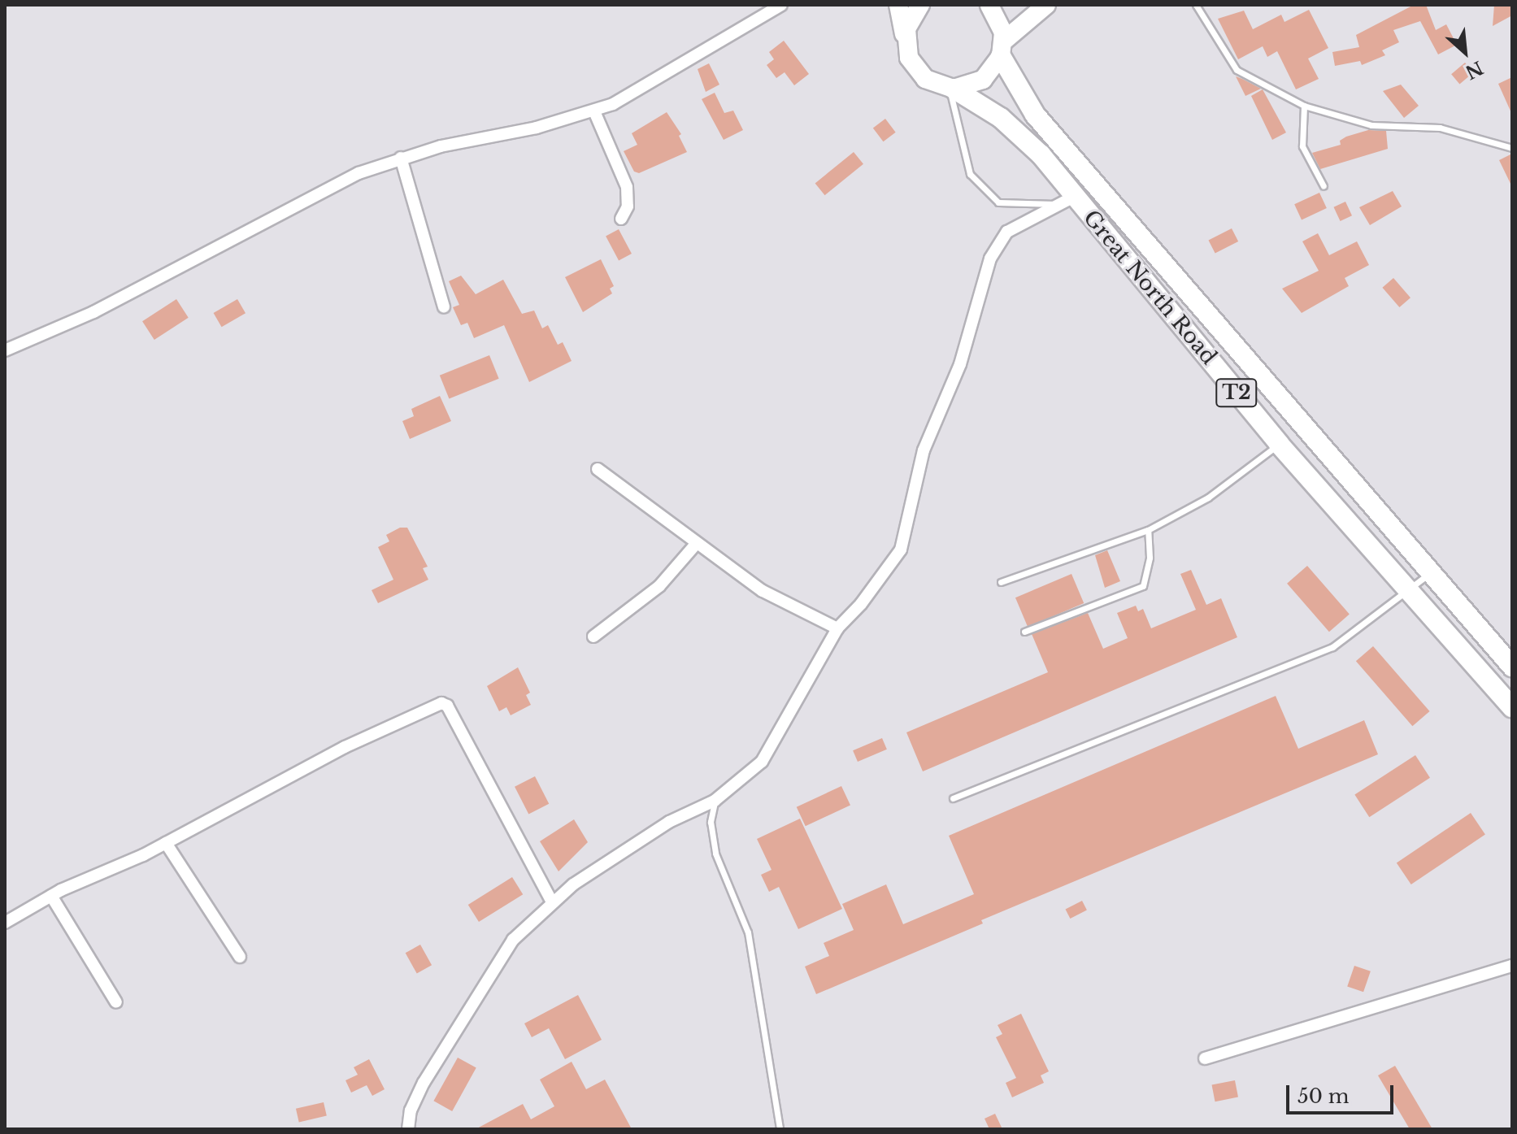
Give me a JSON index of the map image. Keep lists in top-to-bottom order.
{
  "streets": {
    "highway": ["Great North Road", "T2"]
  },
  "scale_bar": "50 m",
  "north": "bottom right"
}
